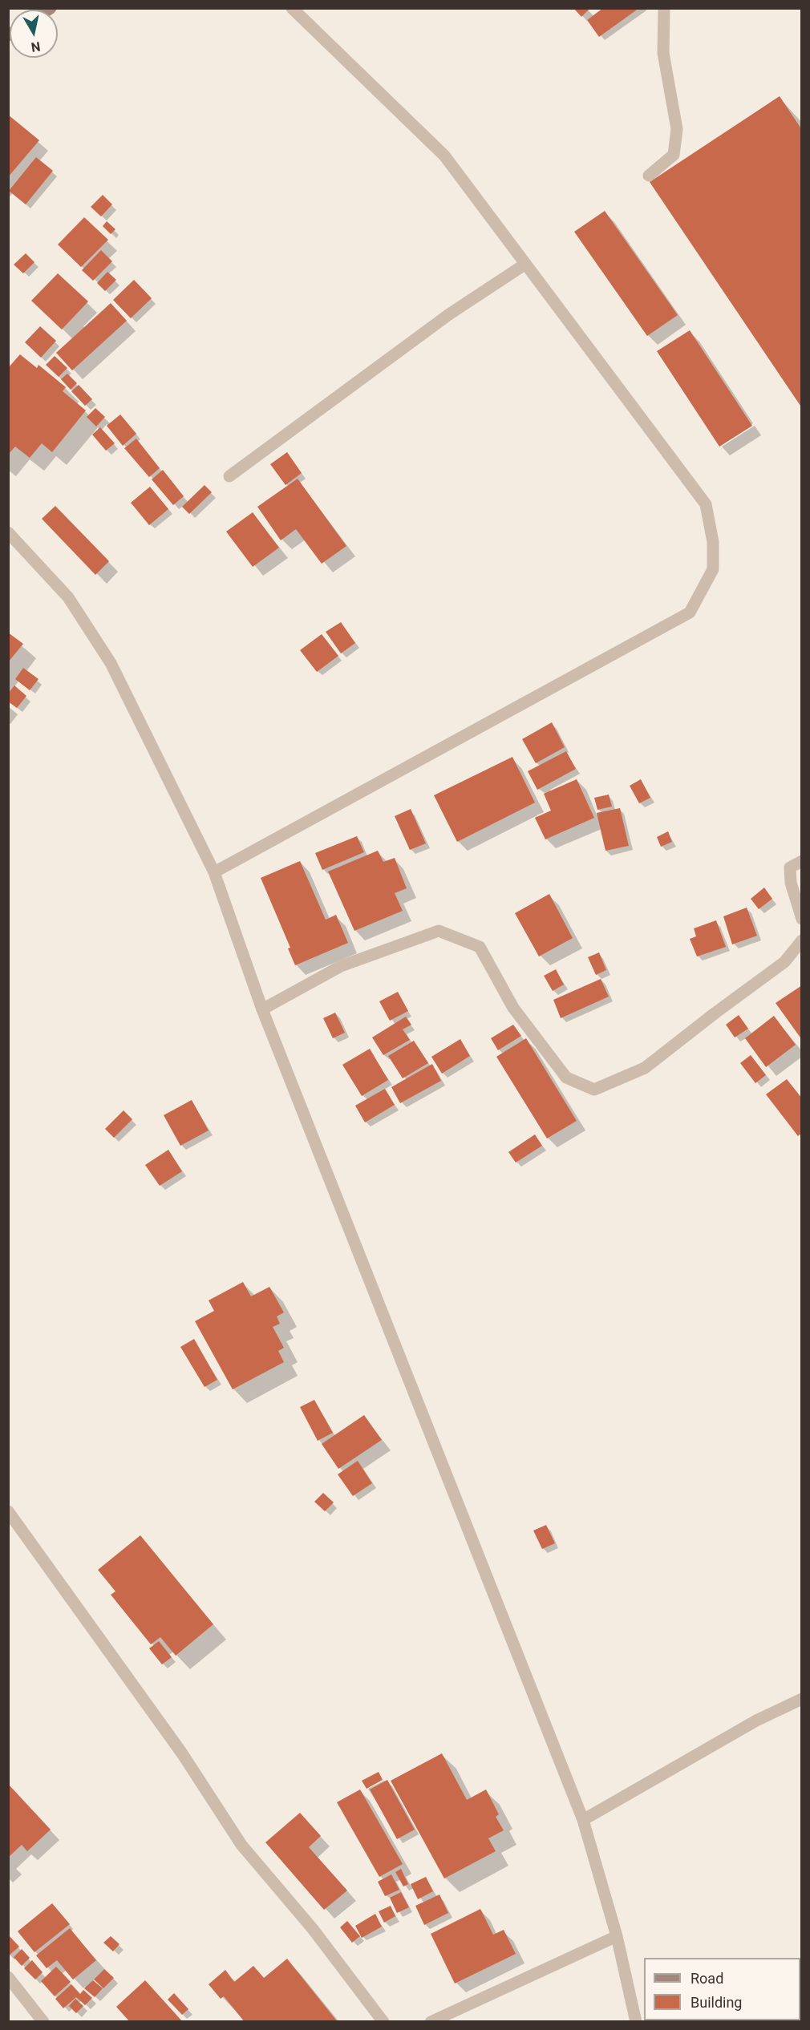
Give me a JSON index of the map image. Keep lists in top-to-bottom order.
{
  "legend": ["Road", "Building"],
  "north": "bottom"
}
